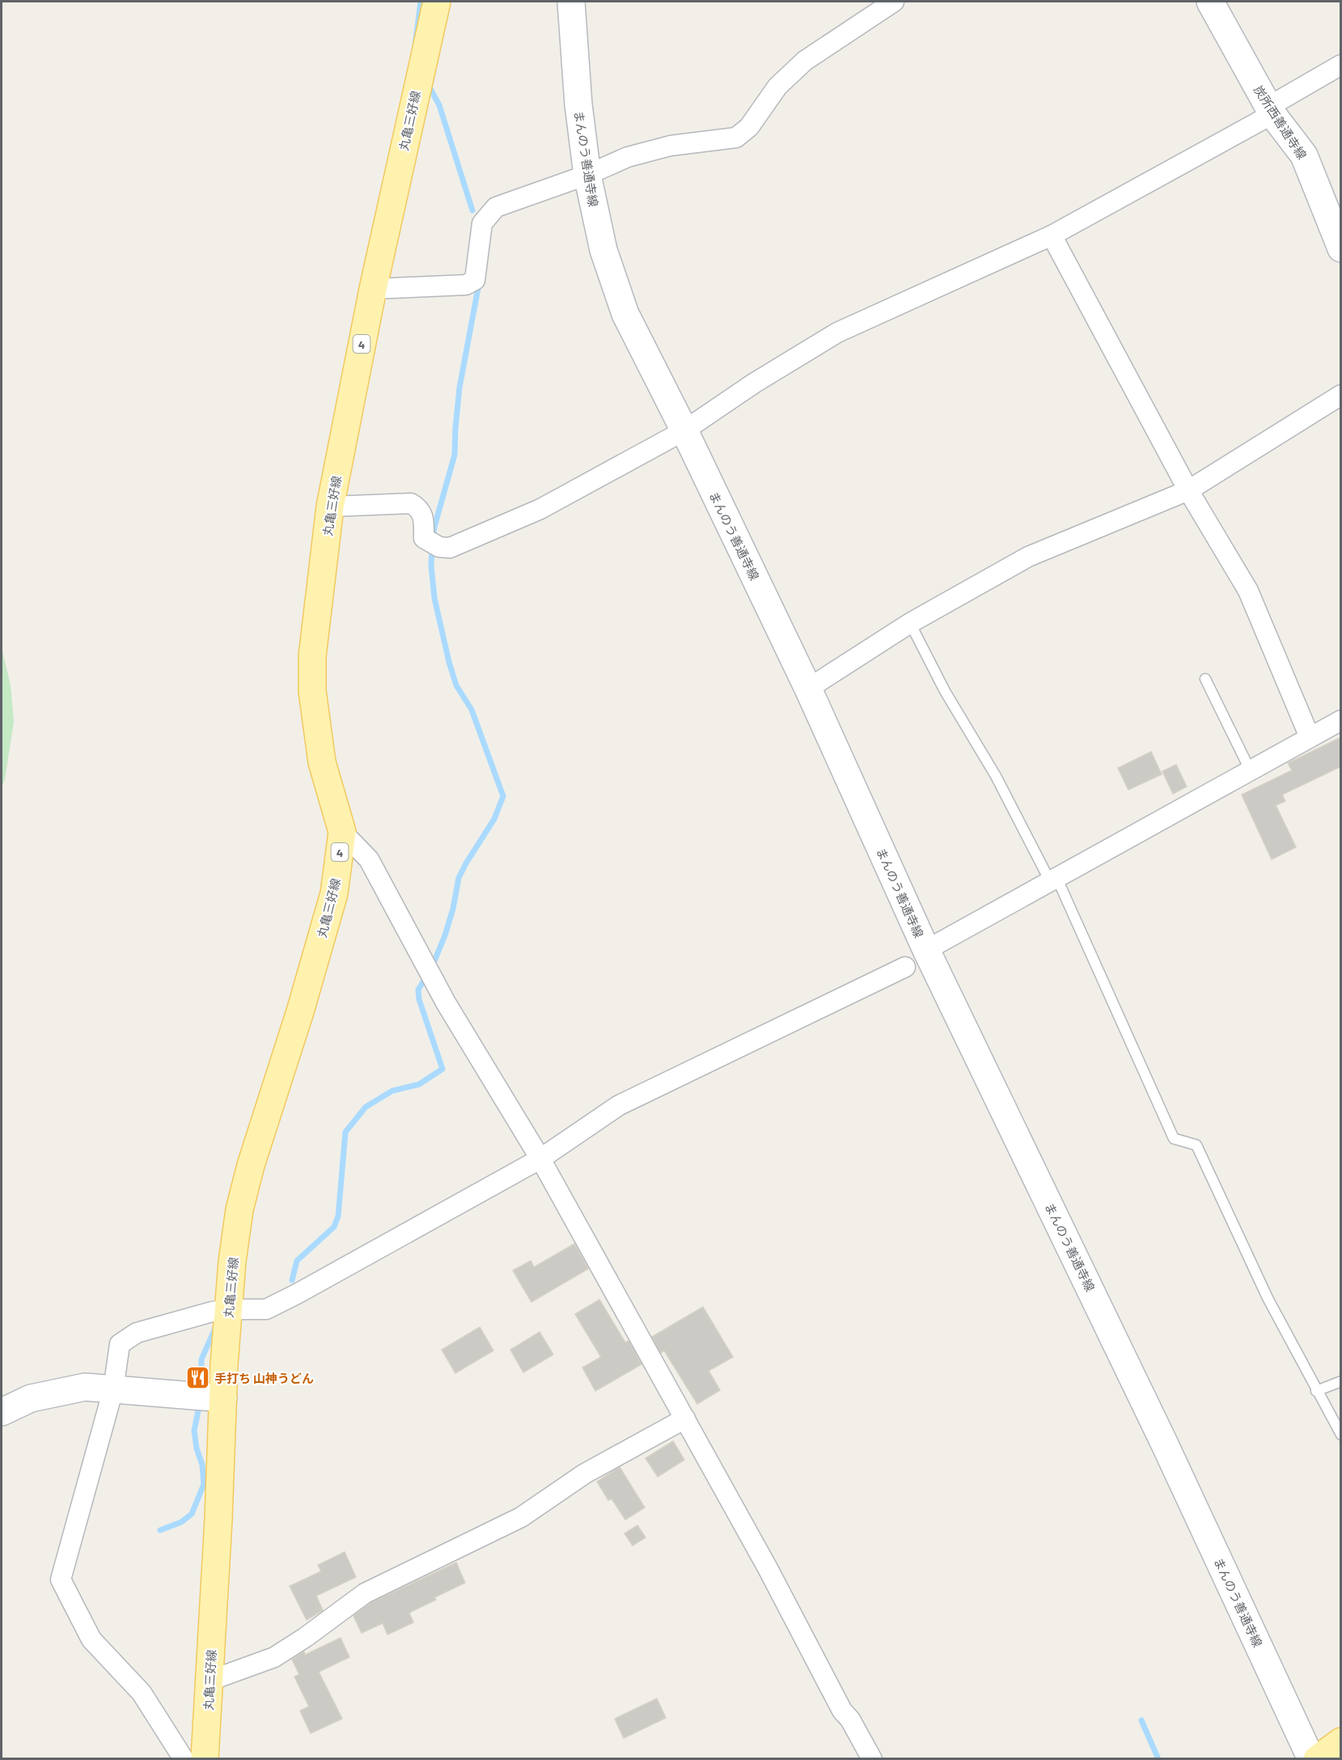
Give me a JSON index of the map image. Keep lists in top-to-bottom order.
{
  "streets": {
    "main road": [
      "丸亀三好線",
      "炭所西善通寺線",
      "まんのう善通寺線",
      "4"
    ]
  },
  "places": {
    "restaurant": ["手打ち 山神うどん"]
  }
}
